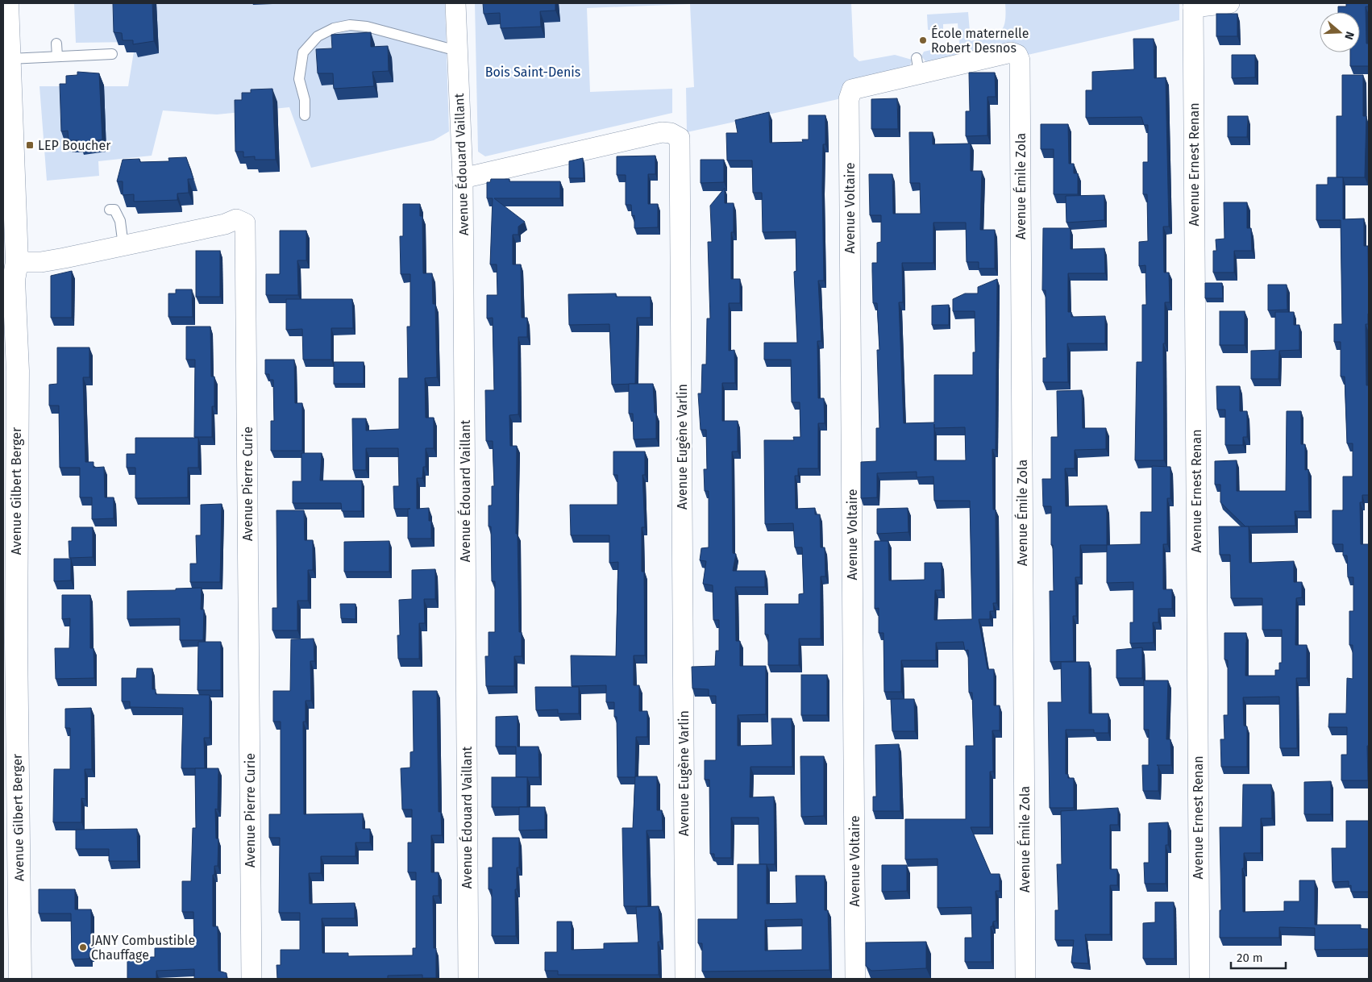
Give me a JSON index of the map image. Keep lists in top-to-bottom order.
{
  "streets": {
    "street": [
      "Avenue Édouard Vaillant",
      "Avenue Ernest Renan",
      "Avenue Émile Zola",
      "Avenue Voltaire",
      "Avenue Eugène Varlin",
      "Avenue Pierre Curie",
      "Avenue Gilbert Berger"
    ]
  },
  "crossings": [
    ["Avenue Édouard Vaillant", "Avenue Eugène Varlin"],
    ["Avenue Émile Zola", "Avenue Voltaire"],
    ["Avenue Pierre Curie", "Avenue Gilbert Berger"]
  ],
  "parks": ["Bois Saint-Denis"],
  "places": {
    "other": ["École maternelle Robert Desnos", "JANY Combustible Chauffage"],
    "transit": ["LEP Boucher"]
  },
  "scale_bar": "20 m",
  "north": "right"
}
